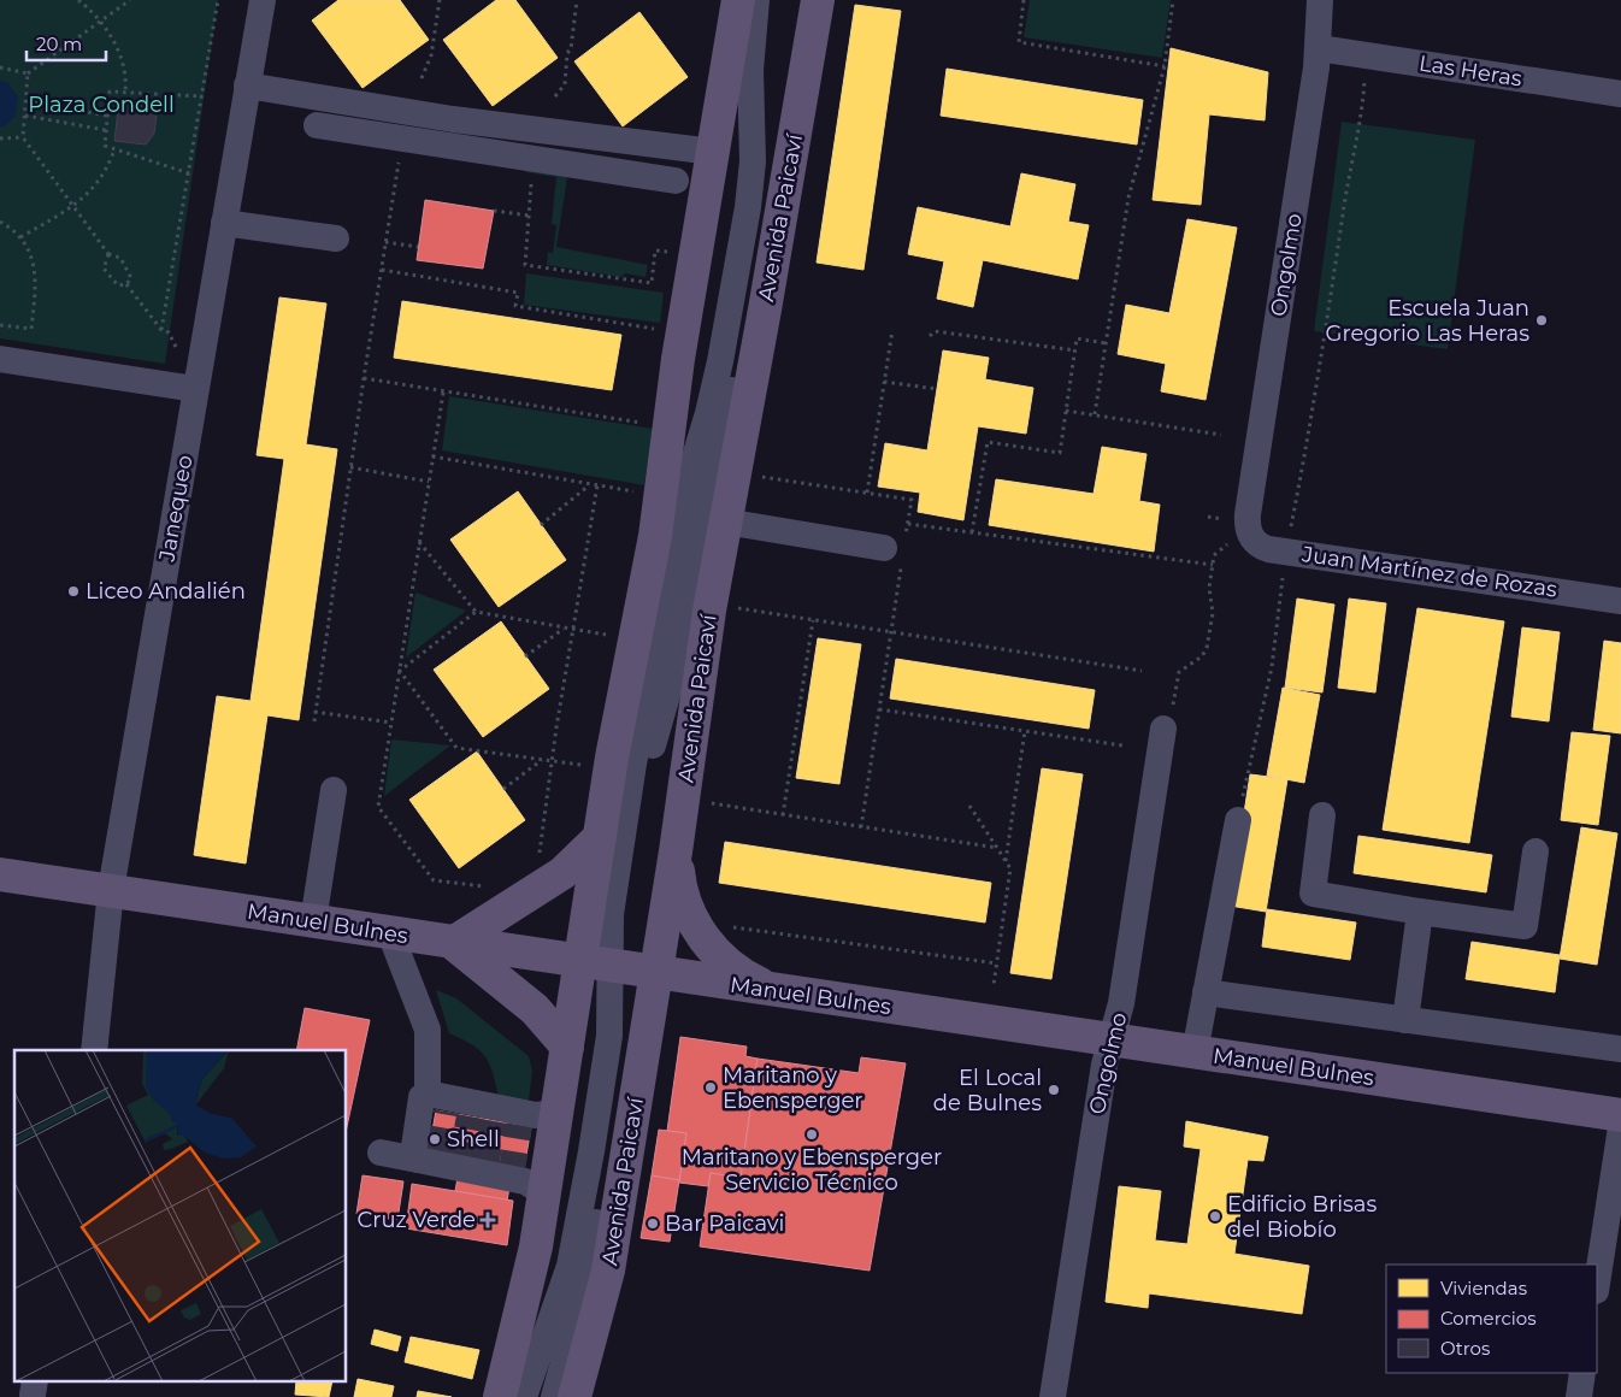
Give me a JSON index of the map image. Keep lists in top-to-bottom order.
{
  "streets": {
    "main road": ["Avenida Paicaví", "Manuel Bulnes"],
    "street": [
      "Las Heras",
      "Ongolmo",
      "Janequeo",
      "Juan Martínez de Rozas"
    ]
  },
  "crossings": [
    ["Las Heras", "Ongolmo"],
    ["Avenida Paicaví", "Manuel Bulnes"],
    ["Ongolmo", "Juan Martínez de Rozas"],
    ["Ongolmo", "Manuel Bulnes"],
    ["Janequeo", "Manuel Bulnes"]
  ],
  "parks": ["Plaza Condell"],
  "places": {
    "other": [
      "Escuela Juan Gregorio Las Heras",
      "Liceo Andalién",
      "Maritano y Ebensperger",
      "El Local de Bulnes",
      "Maritano y Ebensperger Servicio Técnico",
      "Shell",
      "Edificio Brisas del Biobío",
      "Bar Paicavi"
    ],
    "health": ["Cruz Verde"]
  },
  "legend": ["Viviendas", "Comercios", "Otros"],
  "scale_bar": "20 m"
}
